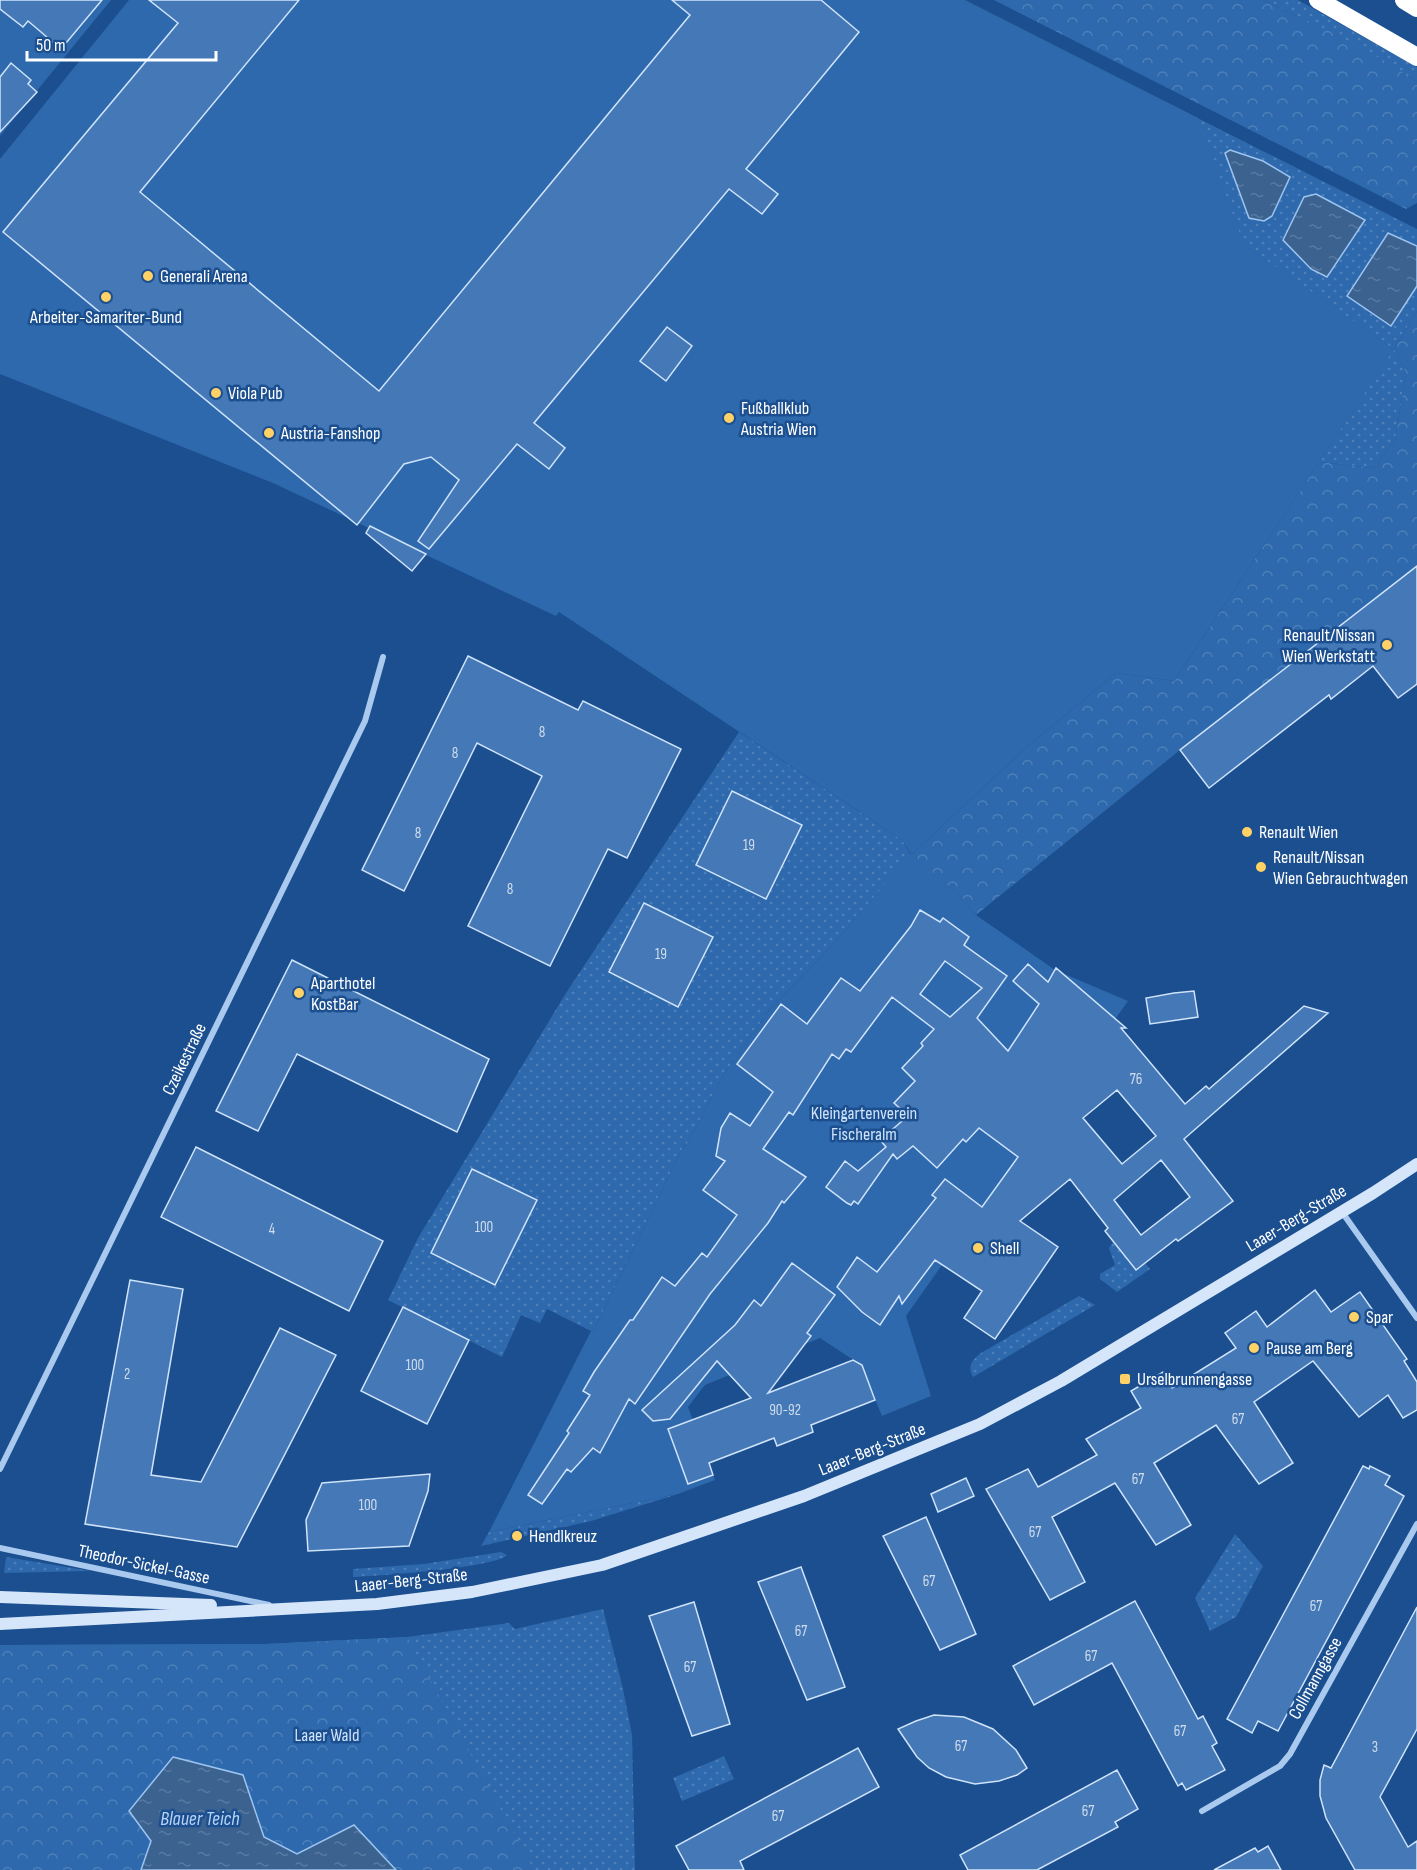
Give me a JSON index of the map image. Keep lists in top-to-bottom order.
{
  "streets": {
    "main road": ["Laaer-Berg-Straße"],
    "street": ["Czeikestraße", "Theodor-Sickel-Gasse", "Collmanngasse"]
  },
  "crossings": [
    ["Laaer-Berg-Straße", "Theodor-Sickel-Gasse"]
  ],
  "water": ["Blauer Teich"],
  "parks": ["Kleingartenverein Fischeralm", "Laaer Wald"],
  "places": {
    "other": [
      "Generali Arena",
      "Arbeiter-Samariter-Bund",
      "Viola Pub",
      "Fußballklub Austria Wien",
      "Austria-Fanshop",
      "Renault/Nissan Wien Werkstatt",
      "Renault Wien",
      "Renault/Nissan Wien Gebrauchtwagen",
      "Aparthotel KostBar",
      "Shell",
      "Spar",
      "Pause am Berg",
      "Hendlkreuz"
    ],
    "transit": ["Urselbrunnengasse"]
  },
  "house_numbers": [
    "8",
    "8",
    "8",
    "19",
    "8",
    "19",
    "76",
    "100",
    "4",
    "100",
    "2",
    "90-92",
    "67",
    "67",
    "100",
    "67",
    "67",
    "67",
    "67",
    "67",
    "67",
    "67",
    "67",
    "3",
    "67",
    "67"
  ],
  "scale_bar": "50 m"
}
